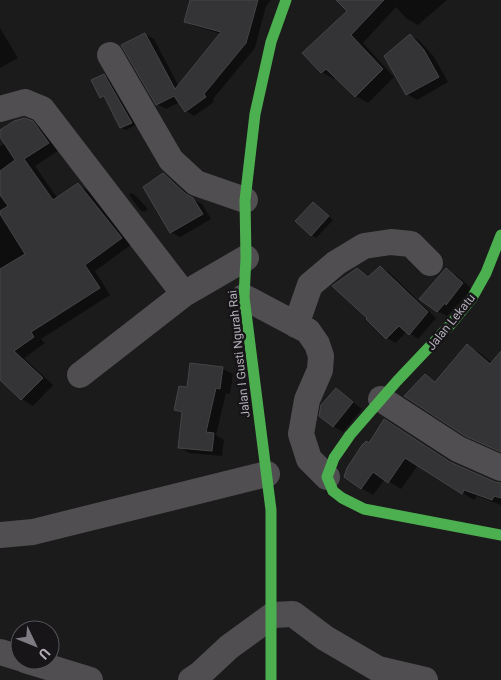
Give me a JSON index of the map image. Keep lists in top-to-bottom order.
{
  "streets": {
    "main road": ["Jalan Lekatu", "Jalan I Gusti Ngurah Rai"]
  },
  "north": "bottom right"
}
